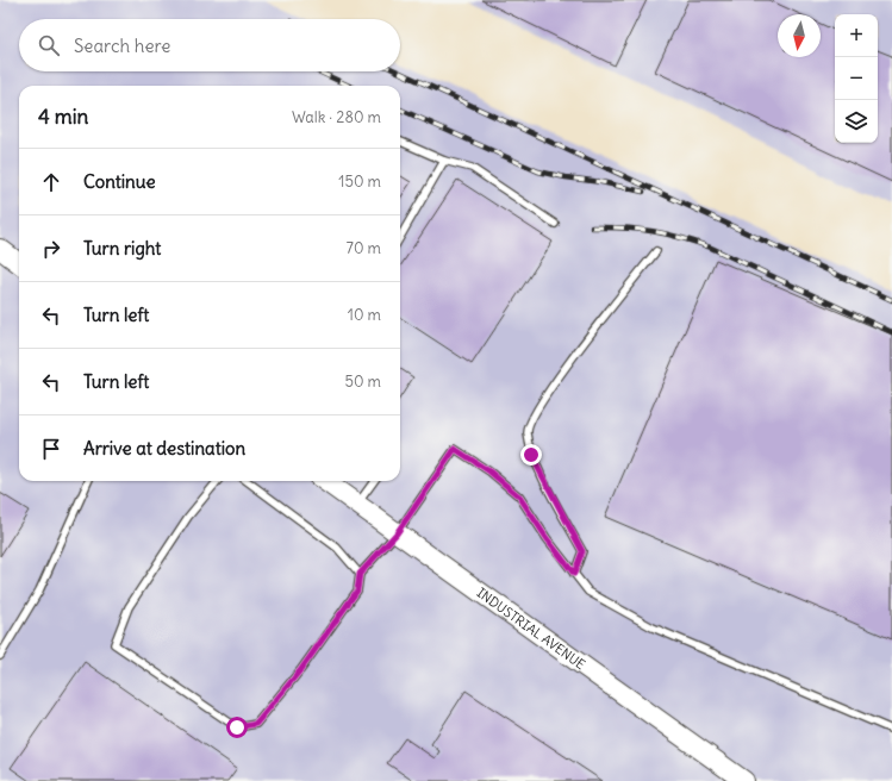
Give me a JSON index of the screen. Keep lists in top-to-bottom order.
{
  "streets": {
    "street": ["INDUSTRIAL AVENUE"]
  },
  "north": "bottom",
  "page": {
    "map_buttons": ["+", "−"],
    "search": "Search here",
    "heading": ["4 min", "Walk · 280 m"],
    "list": [
      ["Continue", "150 m"],
      ["Turn right", "70 m"],
      ["Turn left", "10 m"],
      ["Turn left", "50 m"],
      "Arrive at destination"
    ]
  }
}
